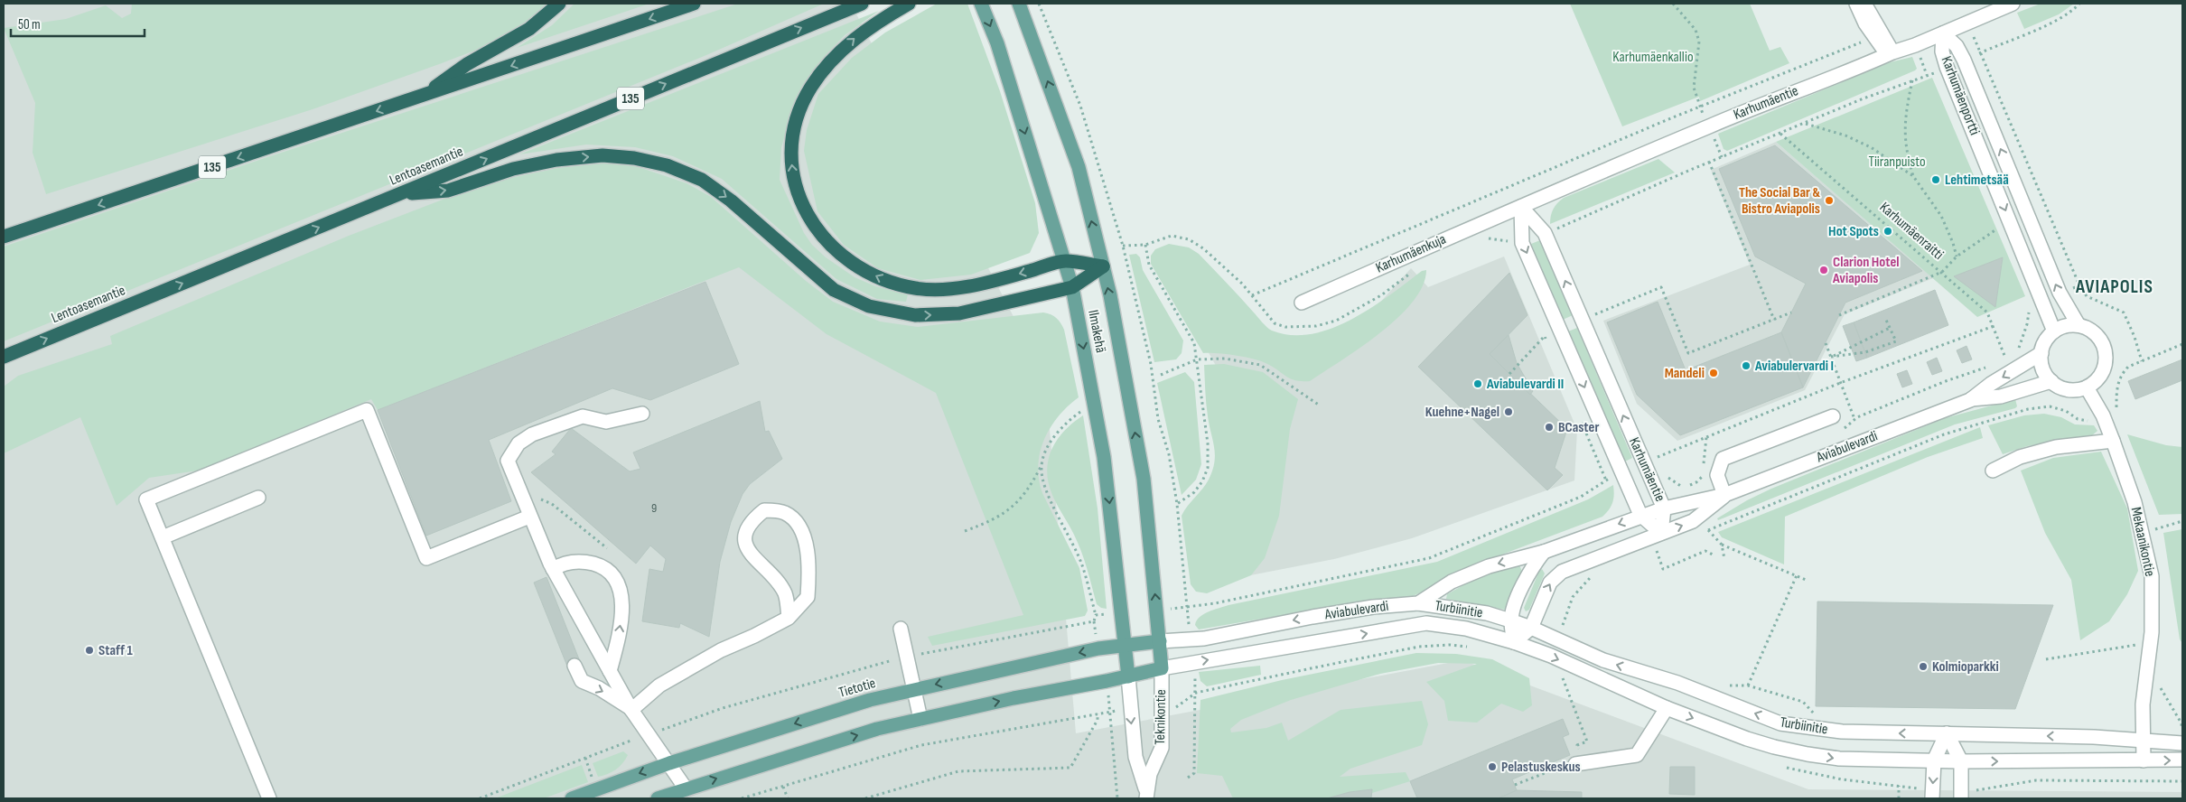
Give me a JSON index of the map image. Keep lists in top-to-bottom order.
{
  "streets": {
    "highway": ["135", "Lentoasemantie"],
    "main road": ["Ilmakehä", "Tietotie"],
    "street": [
      "Karhumäenportti",
      "Karhumäentie",
      "Karhumäenkuja",
      "Aviabulevardi",
      "Mekaanikontie",
      "Turbiinitie",
      "Teknikontie"
    ],
    "path": ["Karhumäenraitti"]
  },
  "crossings": [
    ["Karhumäenportti", "Karhumäentie"],
    ["Karhumäenportti", "Aviabulevardi"],
    ["Karhumäenportti", "Mekaanikontie"],
    ["Karhumäentie", "Karhumäenkuja"],
    ["Karhumäentie", "Aviabulevardi"],
    ["Ilmakehä", "Aviabulevardi"],
    ["Ilmakehä", "Tietotie"],
    ["Ilmakehä", "Teknikontie"],
    ["Aviabulevardi", "Mekaanikontie"],
    ["Aviabulevardi", "Turbiinitie"],
    ["Aviabulevardi", "Tietotie"],
    ["Aviabulevardi", "Teknikontie"],
    ["Mekaanikontie", "Turbiinitie"]
  ],
  "districts": ["AVIAPOLIS"],
  "parks": ["Karhumäenkallio", "Tiiranpuisto"],
  "places": [
    "Lehtimetsää",
    "The Social Bar & Bistro Aviapolis",
    "Hot Spots",
    "Clarion Hotel Aviapolis",
    "Aviabulervardi I",
    "Mandeli",
    "Aviabulevardi II",
    "Kuehne+Nagel",
    "BCaster",
    "Staff 1",
    "Kolmioparkki",
    "Pelastuskeskus"
  ],
  "house_numbers": ["9"],
  "scale_bar": "50 m"
}
